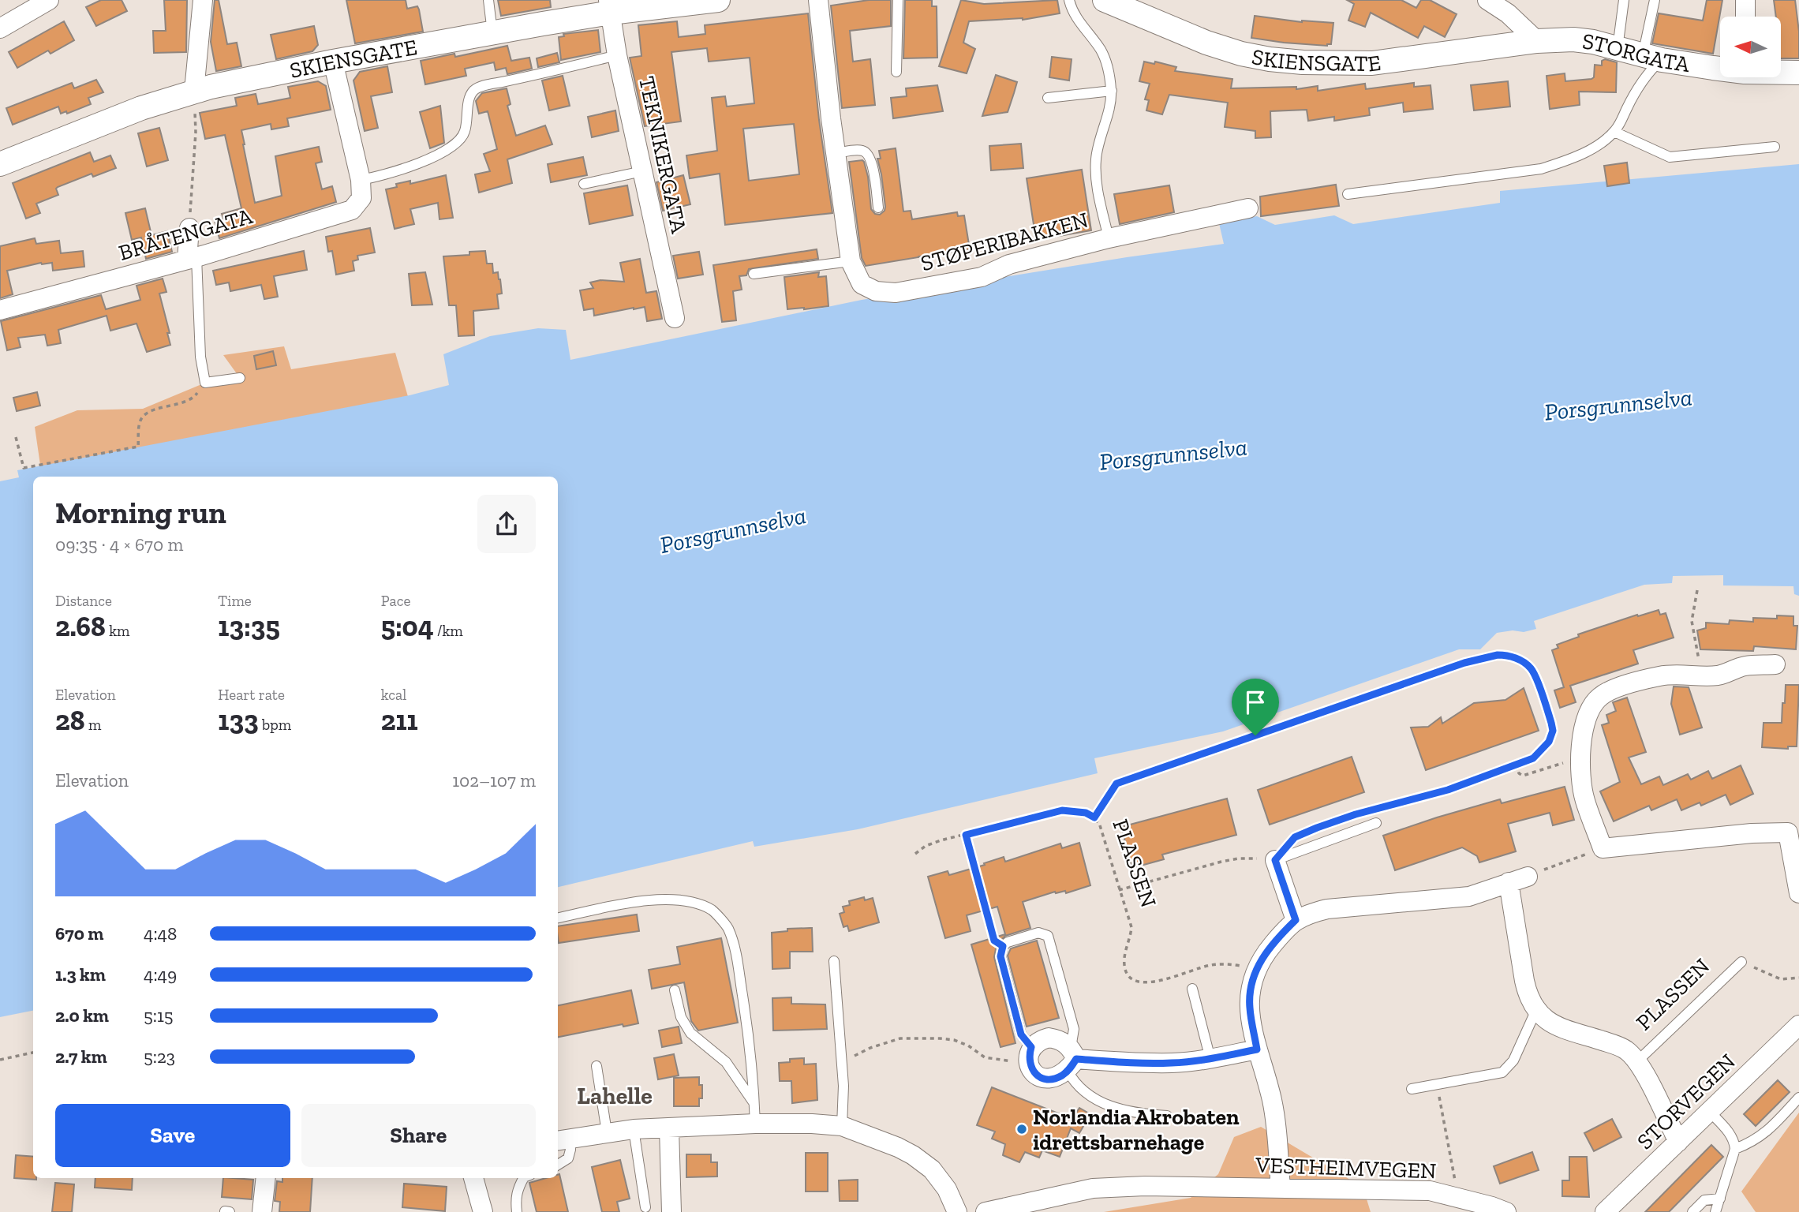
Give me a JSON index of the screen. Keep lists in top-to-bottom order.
{
  "streets": {
    "street": [
      "STORGATA",
      "SKIENSGATE",
      "TEKNIKERGATA",
      "BRÅTENGATA",
      "STØPERIBAKKEN",
      "PLASSEN",
      "STORVEGEN",
      "VESTHEIMVEGEN"
    ]
  },
  "crossings": [
    ["STORGATA", "SKIENSGATE"],
    ["SKIENSGATE", "TEKNIKERGATA"],
    ["SKIENSGATE", "BRÅTENGATA"],
    ["PLASSEN", "STORVEGEN"]
  ],
  "districts": ["Lahelle"],
  "water": ["Porsgrunnselva"],
  "places": ["Norlandia Akrobaten idrettsbarnehage"],
  "north": "left",
  "page": {
    "heading": ["Morning run", "09:35 · 4 × 670 m"],
    "stats": [
      ["Distance", "2.68 km"],
      ["Time", "13:35"],
      ["Pace", "5:04 /km"],
      ["Elevation", "28 m"],
      ["Heart rate", "133 bpm"],
      ["kcal", "211"]
    ],
    "chart": ["Elevation", "102–107 m"],
    "list": [
      {
        "name": "670 m",
        "note": "4:48"
      },
      {
        "name": "1.3 km",
        "note": "4:49"
      },
      {
        "name": "2.0 km",
        "note": "5:15"
      },
      {
        "name": "2.7 km",
        "note": "5:23"
      }
    ],
    "buttons": ["Save", "Share"]
  }
}
